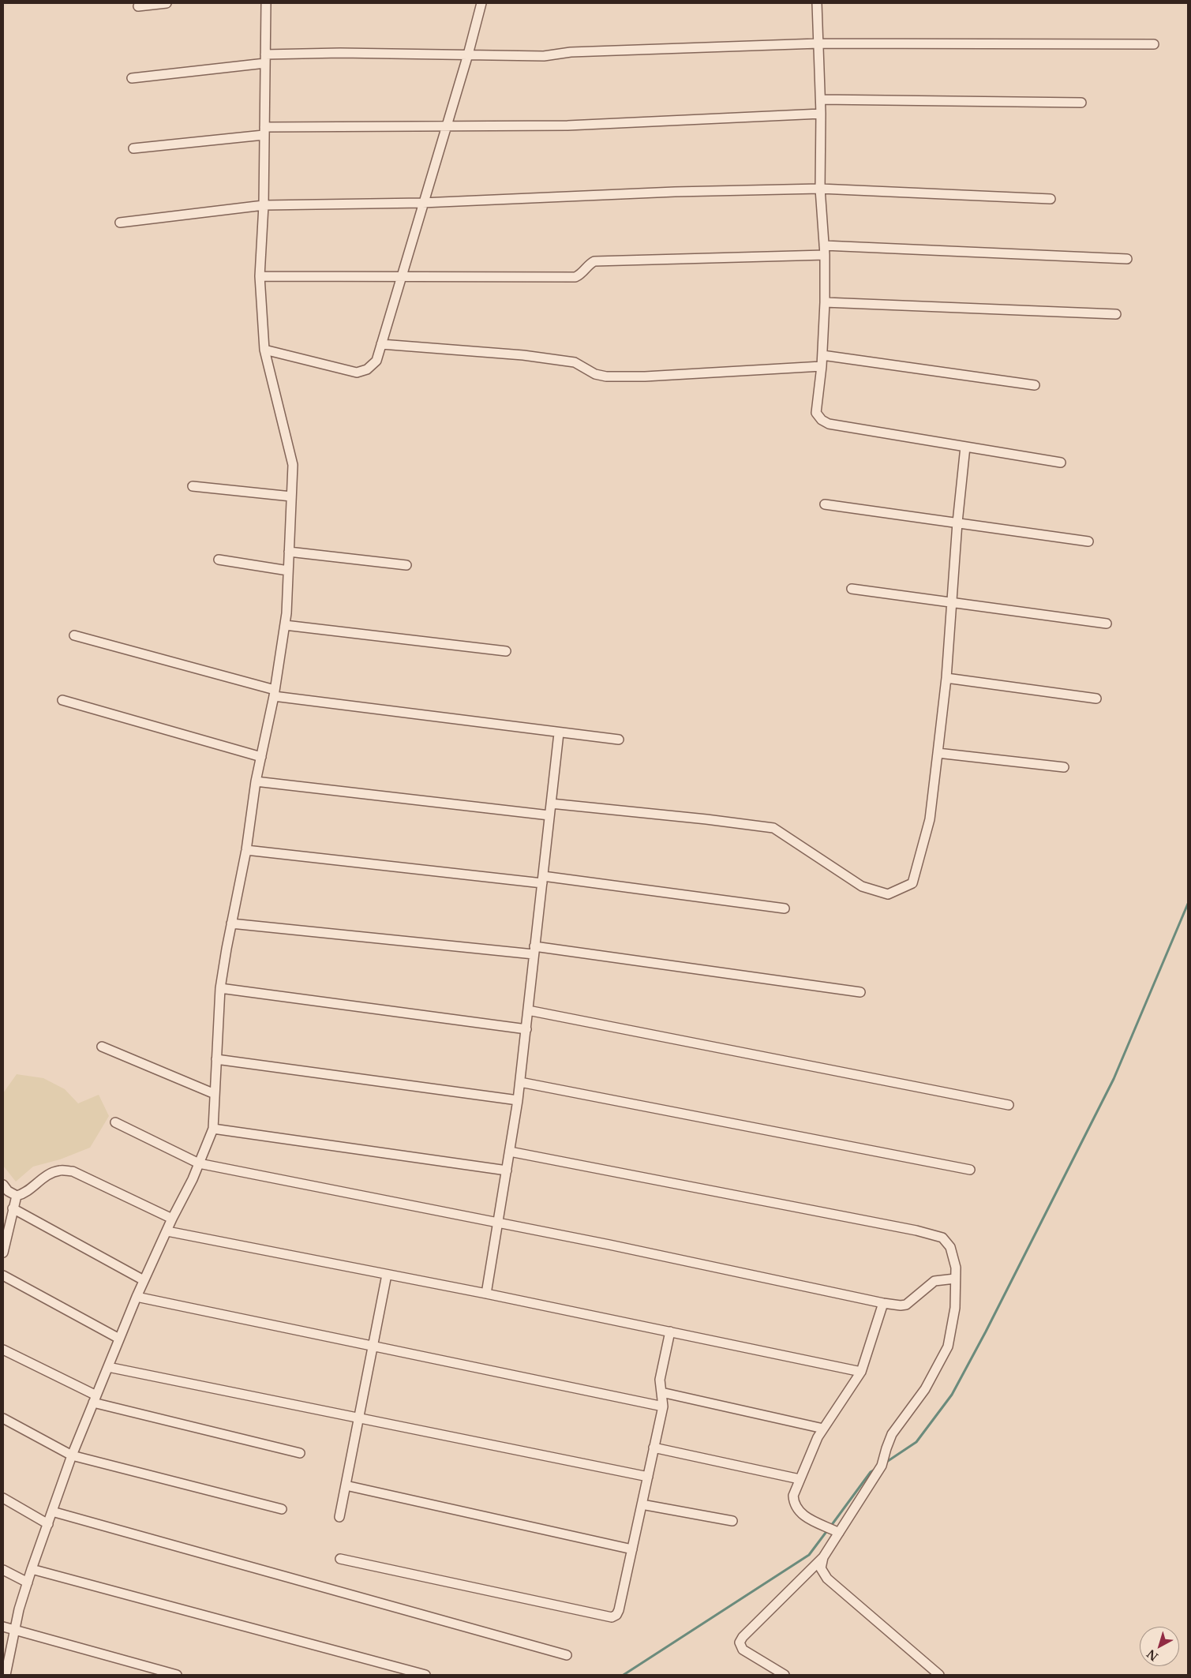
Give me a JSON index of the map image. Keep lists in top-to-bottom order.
{
  "north": "bottom left"
}
